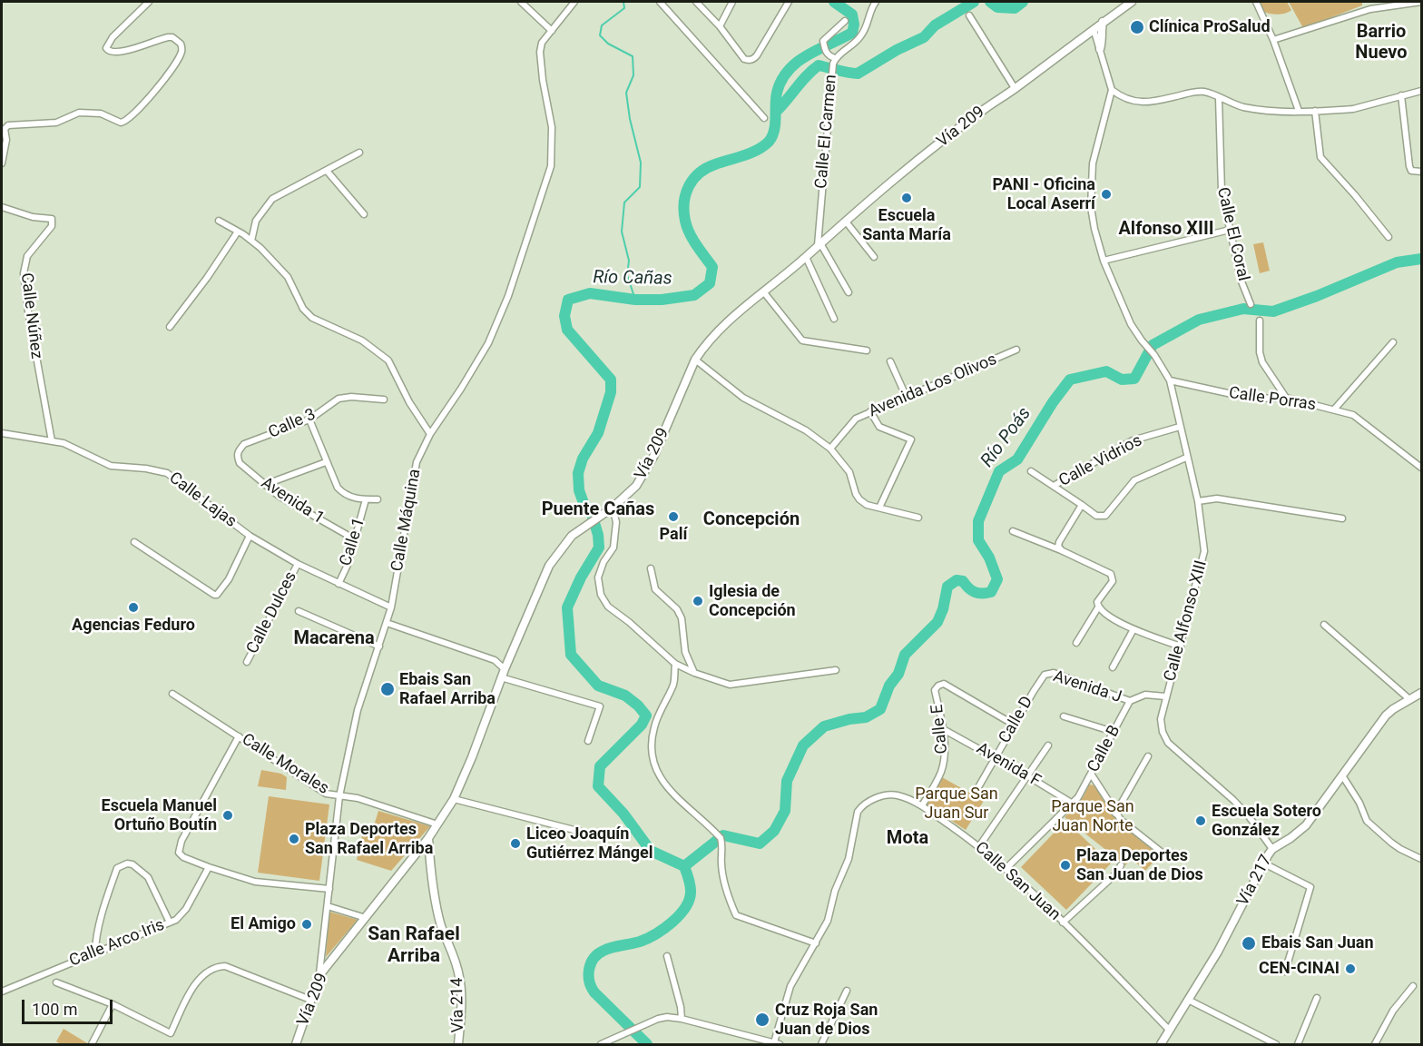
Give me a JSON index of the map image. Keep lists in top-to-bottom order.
{
  "streets": {
    "main road": ["Vía 209", "Vía 217", "Vía 214"],
    "street": [
      "Calle El Carmen",
      "Calle El Coral",
      "Calle Núñez",
      "Avenida Los Olivos",
      "Calle Porras",
      "Calle 3",
      "Calle Vidrios",
      "Calle Lajas",
      "Avenida 1",
      "Calle Máquina",
      "Calle 1",
      "Calle Dulces",
      "Calle Alfonso XIII",
      "Avenida J",
      "Calle D",
      "Calle E",
      "Calle B",
      "Calle Morales",
      "Avenida F",
      "Calle San Juan",
      "Calle Arco Iris"
    ]
  },
  "crossings": [
    ["Vía 209", "Calle El Carmen"],
    ["Vía 209", "Calle Máquina"],
    ["Vía 209", "Calle Morales"],
    ["Vía 209", "Vía 214"],
    ["Calle Núñez", "Calle Lajas"],
    ["Calle Porras", "Calle Alfonso XIII"],
    ["Calle 3", "Avenida 1"],
    ["Calle Vidrios", "Calle Alfonso XIII"],
    ["Calle Lajas", "Calle Máquina"],
    ["Calle Lajas", "Calle 1"],
    ["Calle Lajas", "Calle Dulces"],
    ["Avenida 1", "Calle 1"],
    ["Calle Máquina", "Calle Morales"],
    ["Calle Alfonso XIII", "Vía 217"],
    ["Avenida J", "Calle D"],
    ["Avenida J", "Calle B"],
    ["Calle D", "Calle E"],
    ["Calle D", "Avenida F"],
    ["Calle E", "Avenida F"],
    ["Calle E", "Calle San Juan"],
    ["Calle B", "Avenida F"],
    ["Calle B", "Calle San Juan"],
    ["Vía 217", "Calle San Juan"]
  ],
  "districts": [
    "Barrio Nuevo",
    "Alfonso XIII",
    "Puente Cañas",
    "Concepción",
    "Macarena",
    "Mota",
    "San Rafael Arriba"
  ],
  "water": ["Río Cañas", "Río Poás"],
  "parks": ["Parque San Juan Sur", "Parque San Juan Norte"],
  "places": [
    "Clínica ProSalud",
    "PANI - Oficina Local Aserrí",
    "Escuela Santa María",
    "Palí",
    "Iglesia de Concepción",
    "Agencias Feduro",
    "Ebais San Rafael Arriba",
    "Escuela Manuel Ortuño Boutín",
    "Escuela Sotero González",
    "Plaza Deportes San Rafael Arriba",
    "Liceo Joaquín Gutiérrez Mángel",
    "Plaza Deportes San Juan de Dios",
    "El Amigo",
    "Ebais San Juan",
    "CEN-CINAI",
    "Cruz Roja San Juan de Dios"
  ],
  "scale_bar": "100 m"
}
